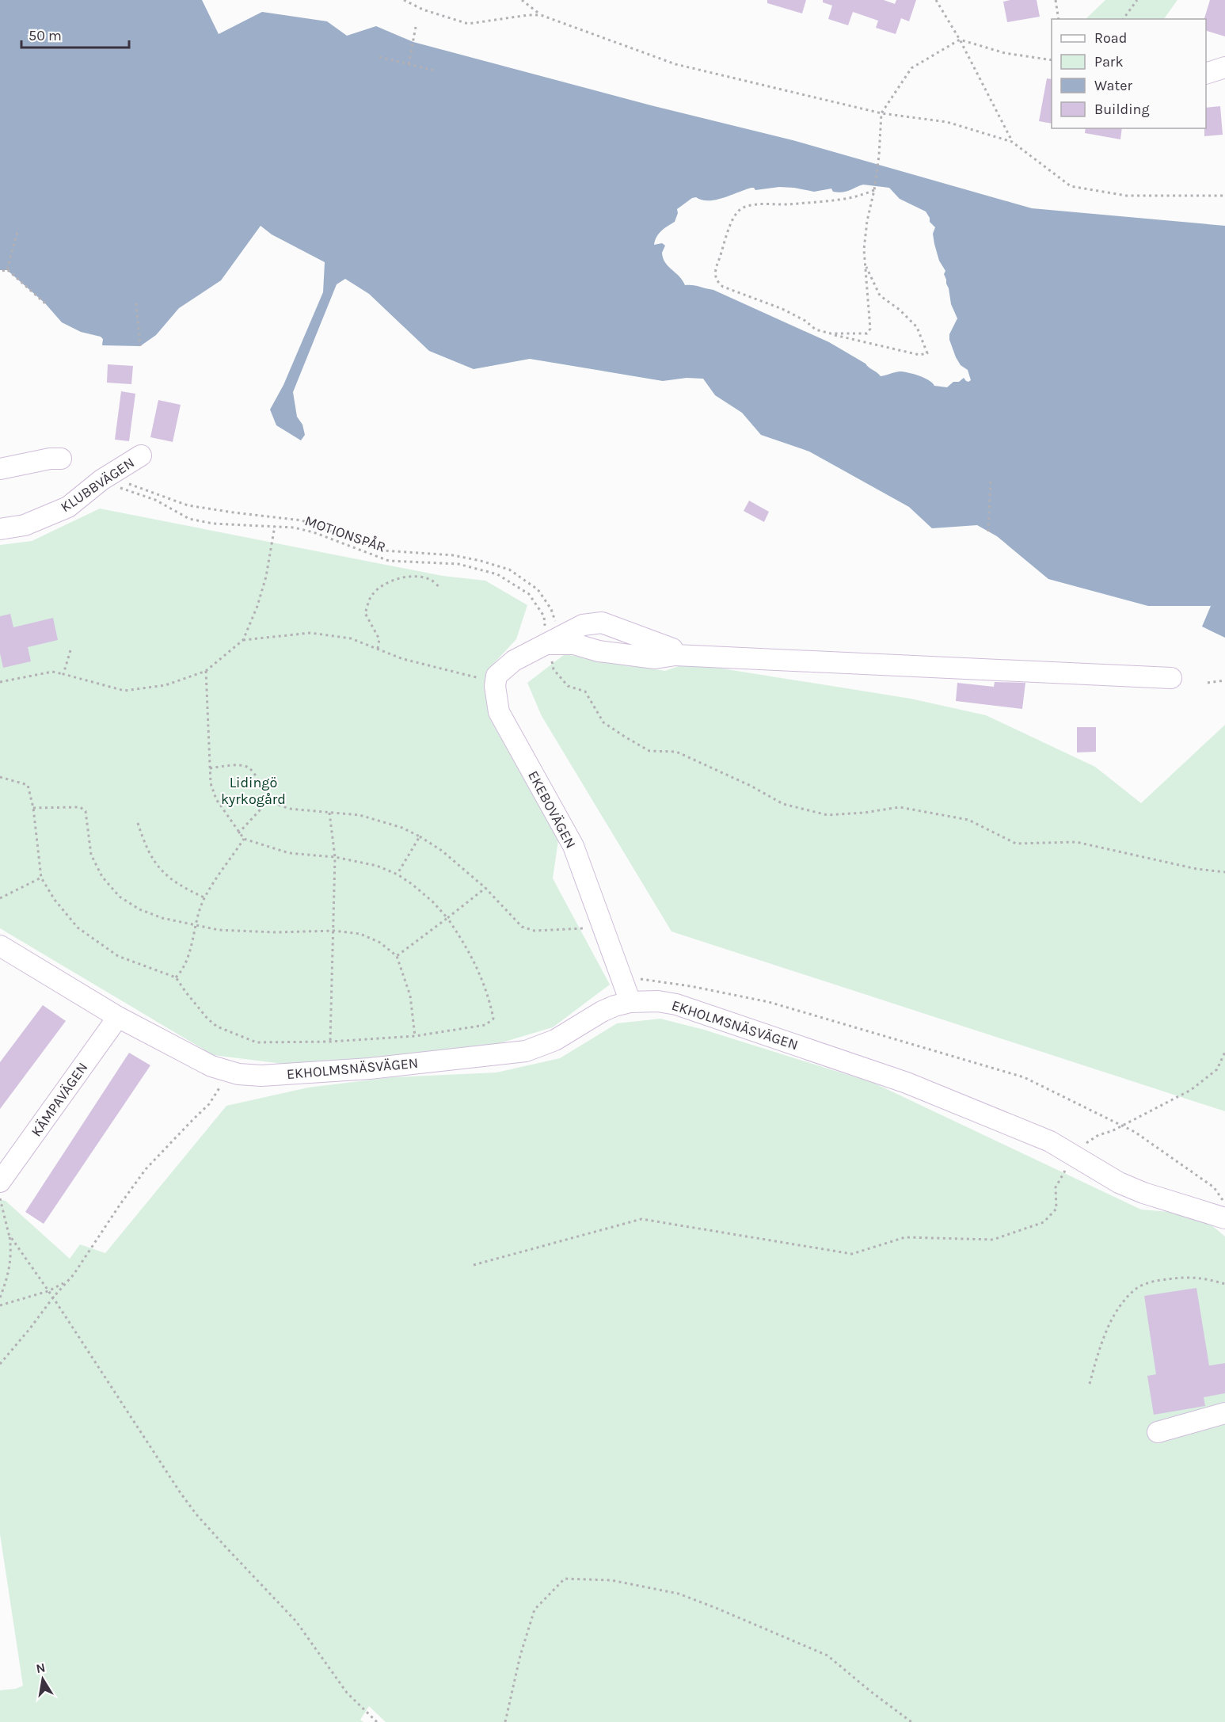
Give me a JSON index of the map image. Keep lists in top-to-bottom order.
{
  "streets": {
    "street": [
      "KLUBBVÄGEN",
      "EKEBOVÄGEN",
      "EKHOLMSNÄSVÄGEN",
      "KÄMPAVÄGEN"
    ],
    "path": ["MOTIONSPÅR"]
  },
  "crossings": [
    ["KLUBBVÄGEN", "MOTIONSPÅR"],
    ["EKEBOVÄGEN", "EKHOLMSNÄSVÄGEN"],
    ["EKHOLMSNÄSVÄGEN", "KÄMPAVÄGEN"]
  ],
  "parks": ["Lidingö kyrkogård"],
  "legend": [
    "Road",
    "Park",
    "Water",
    "Building"
  ],
  "scale_bar": "50 m",
  "north": "top"
}
